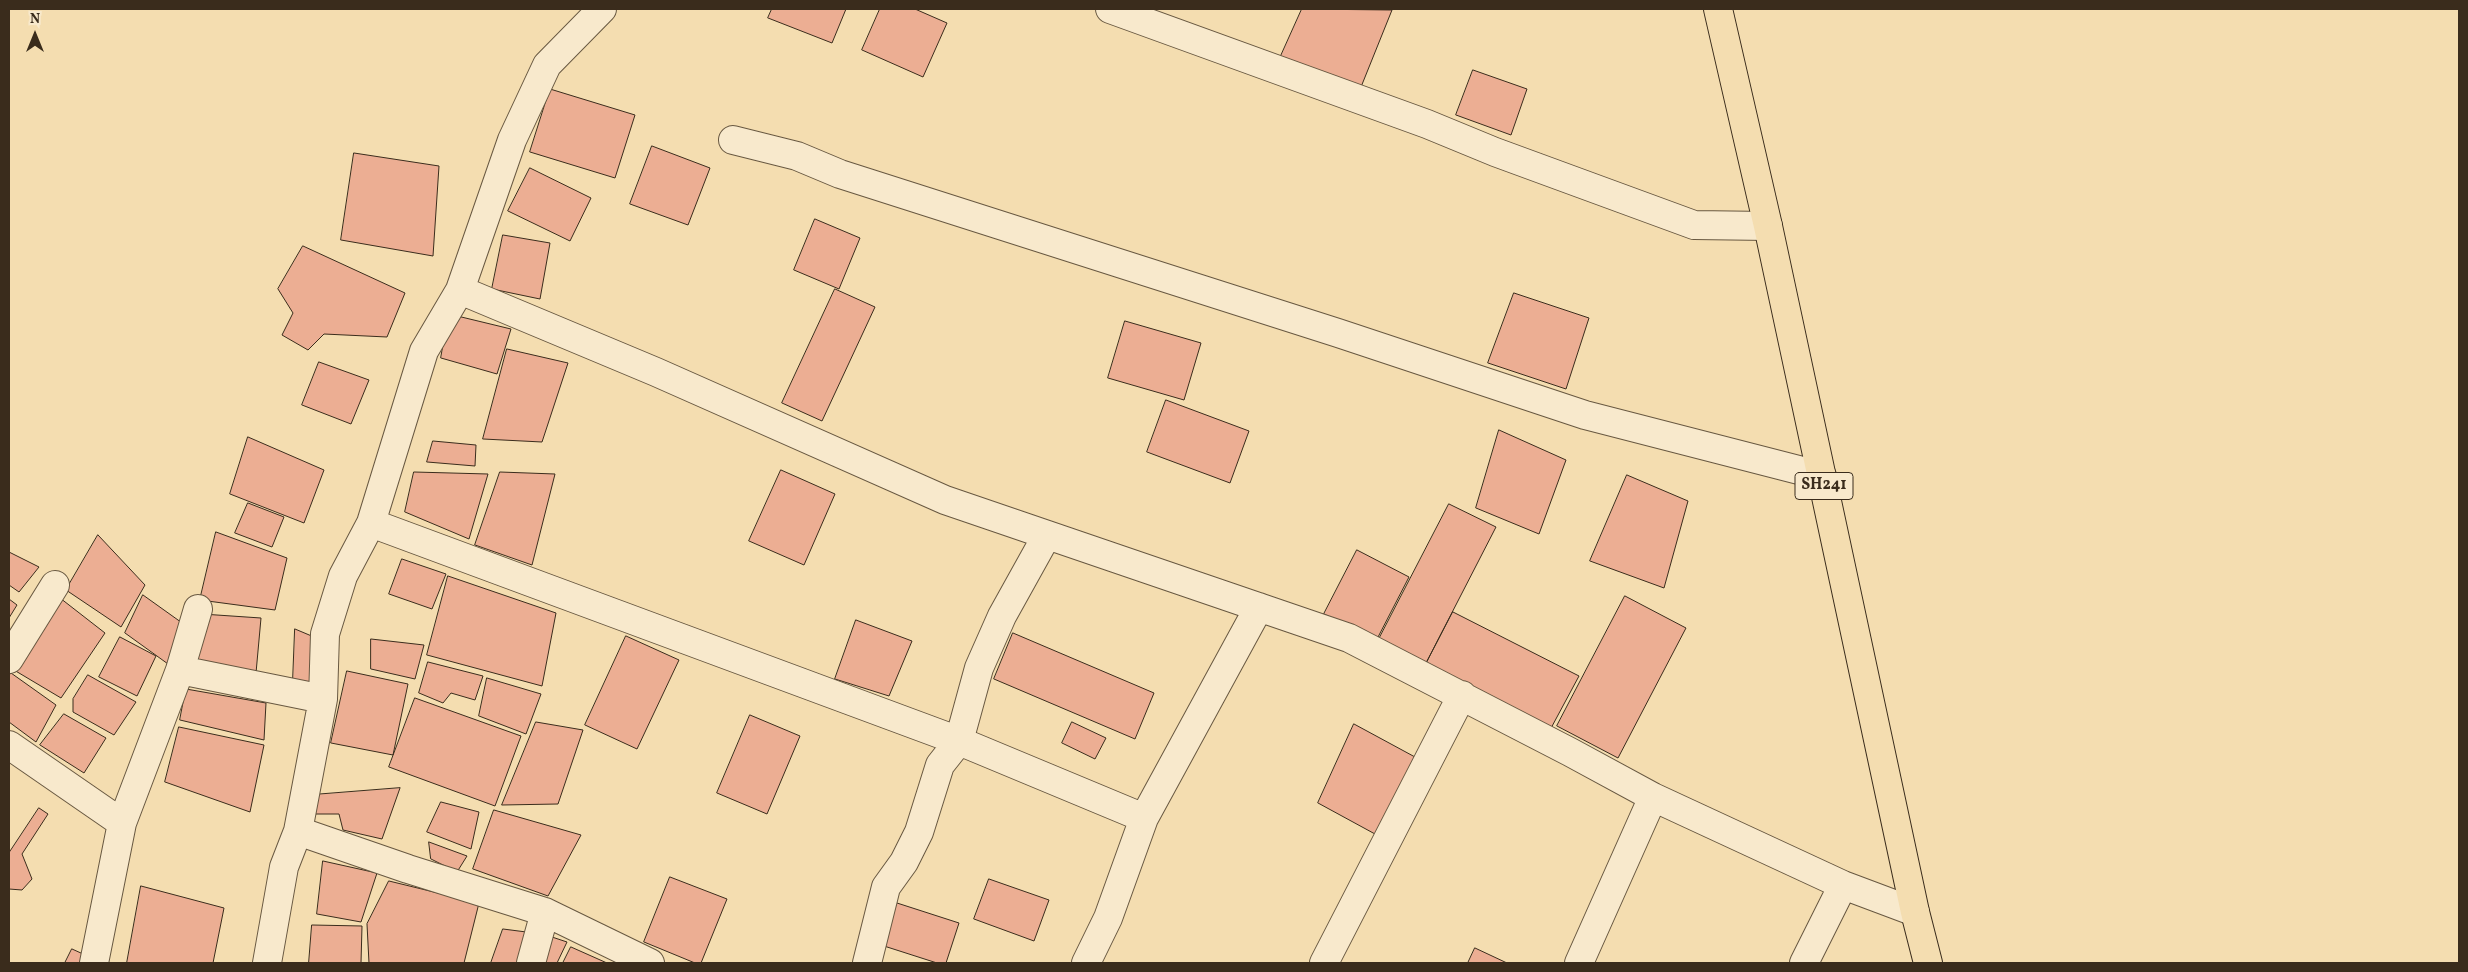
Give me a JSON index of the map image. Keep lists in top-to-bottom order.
{
  "streets": {
    "main road": ["SH241"]
  },
  "north": "top"
}
